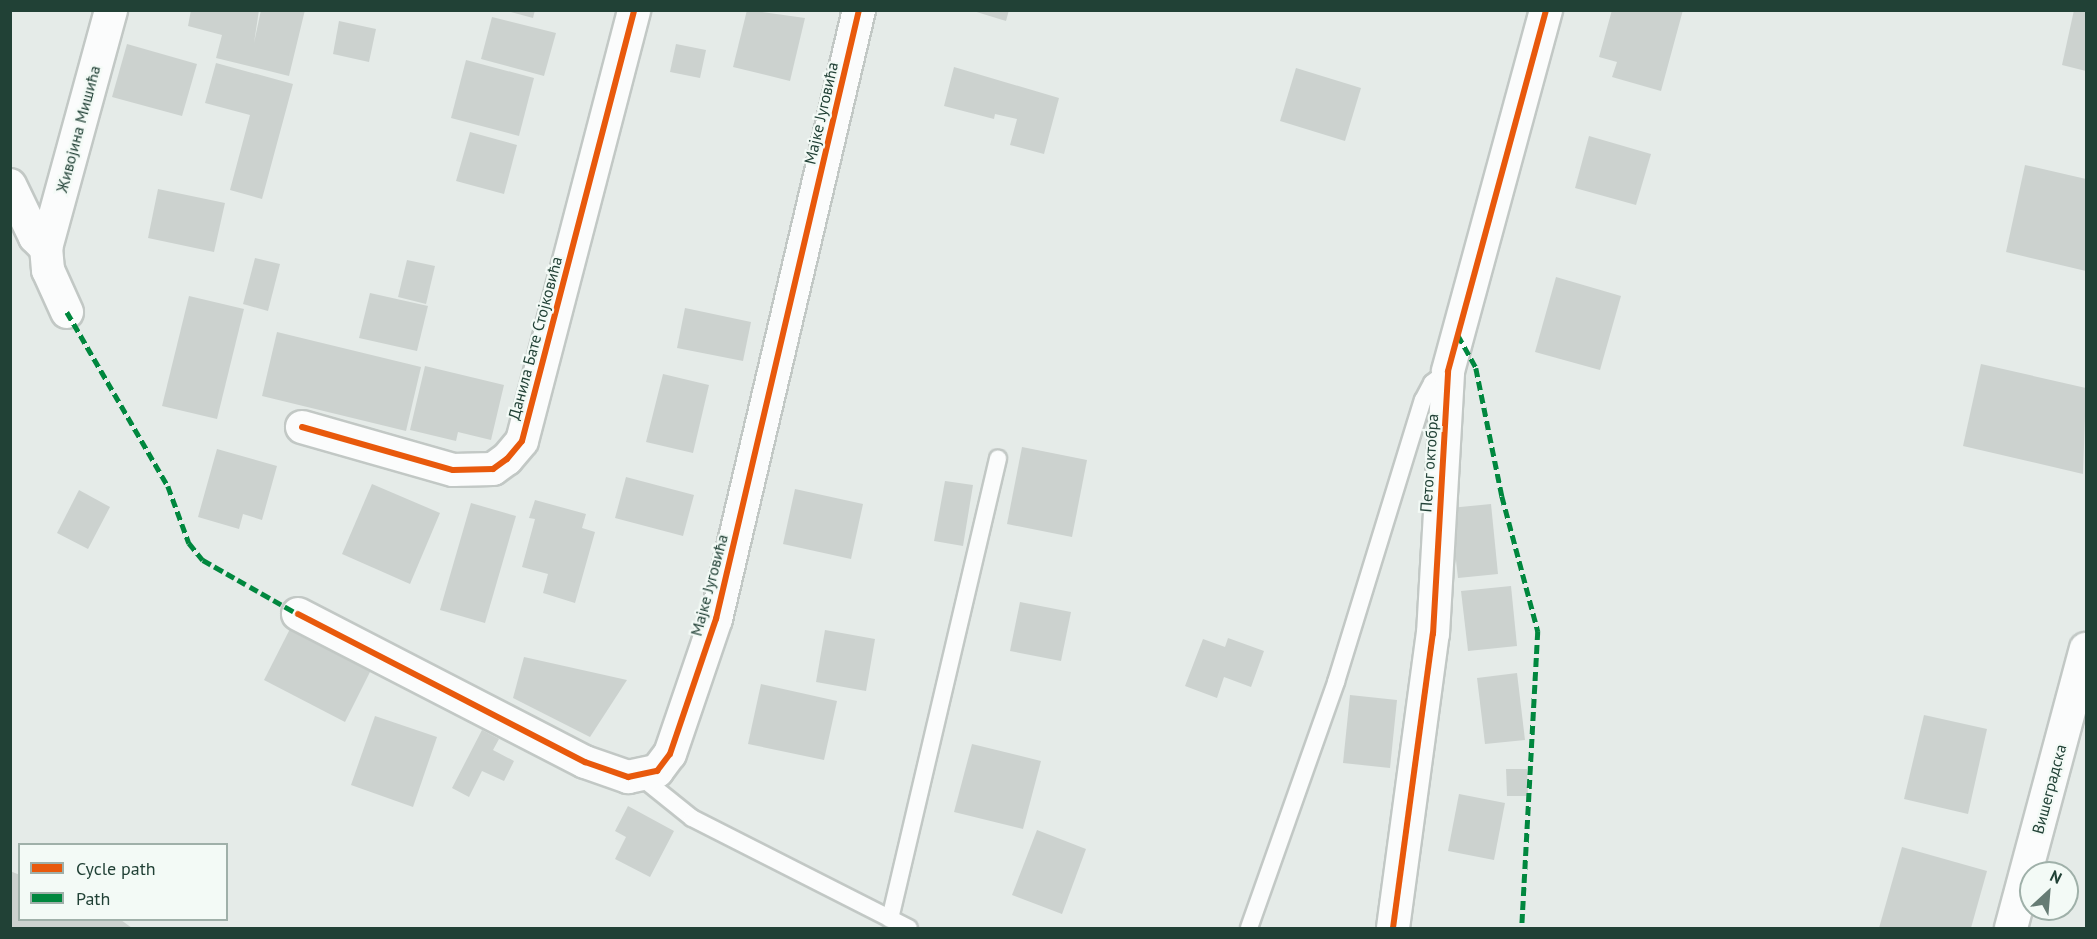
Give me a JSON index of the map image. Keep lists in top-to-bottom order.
{
  "streets": {
    "street": [
      "Мајке Југовића",
      "Живојина Мишића",
      "Данила Бате Стојковића",
      "Петог октобра",
      "Вишеградска"
    ]
  },
  "legend": ["Cycle path", "Path"],
  "north": "top right"
}
